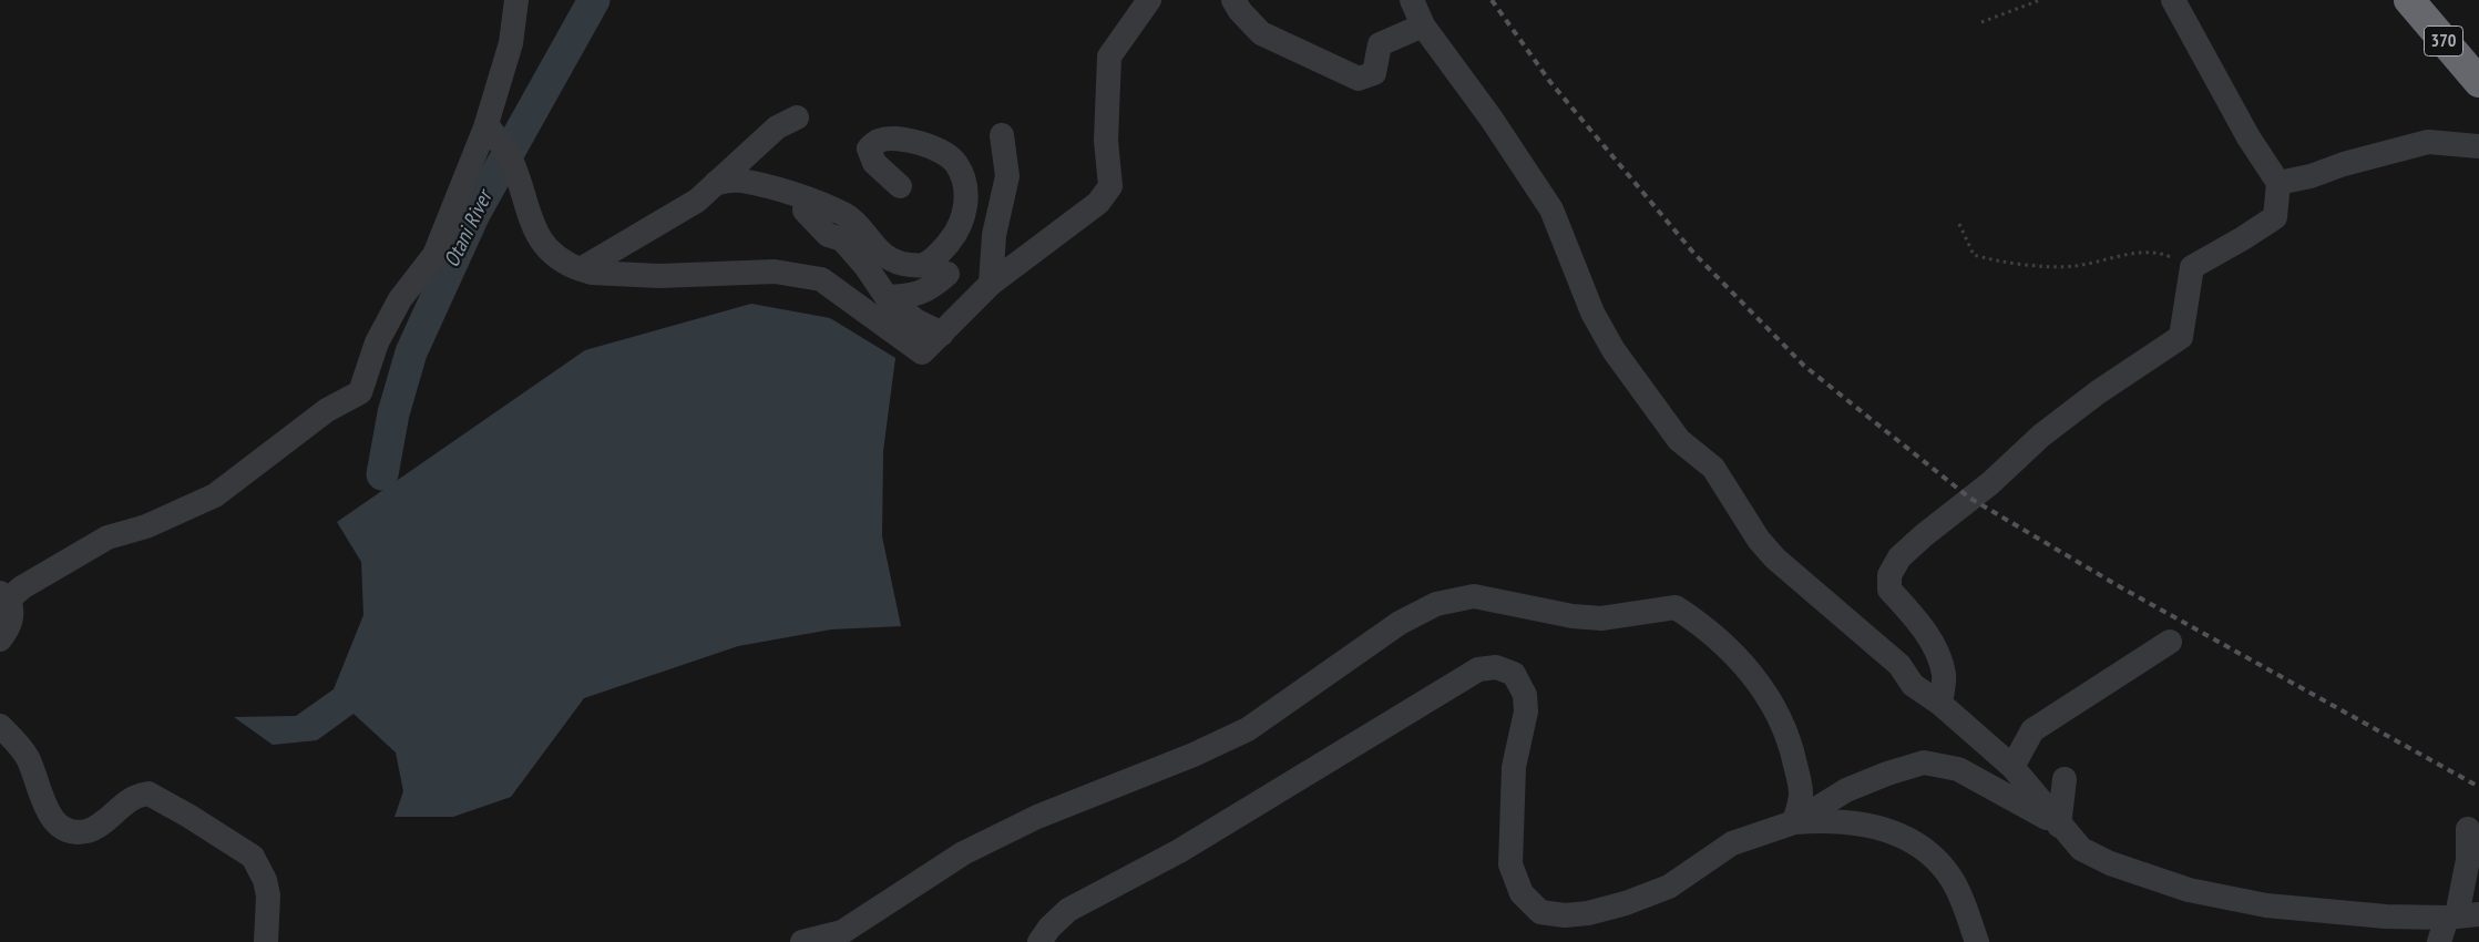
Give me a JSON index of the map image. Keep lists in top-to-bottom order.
{
  "streets": {
    "highway": ["370"]
  },
  "water": ["Otani River"]
}
